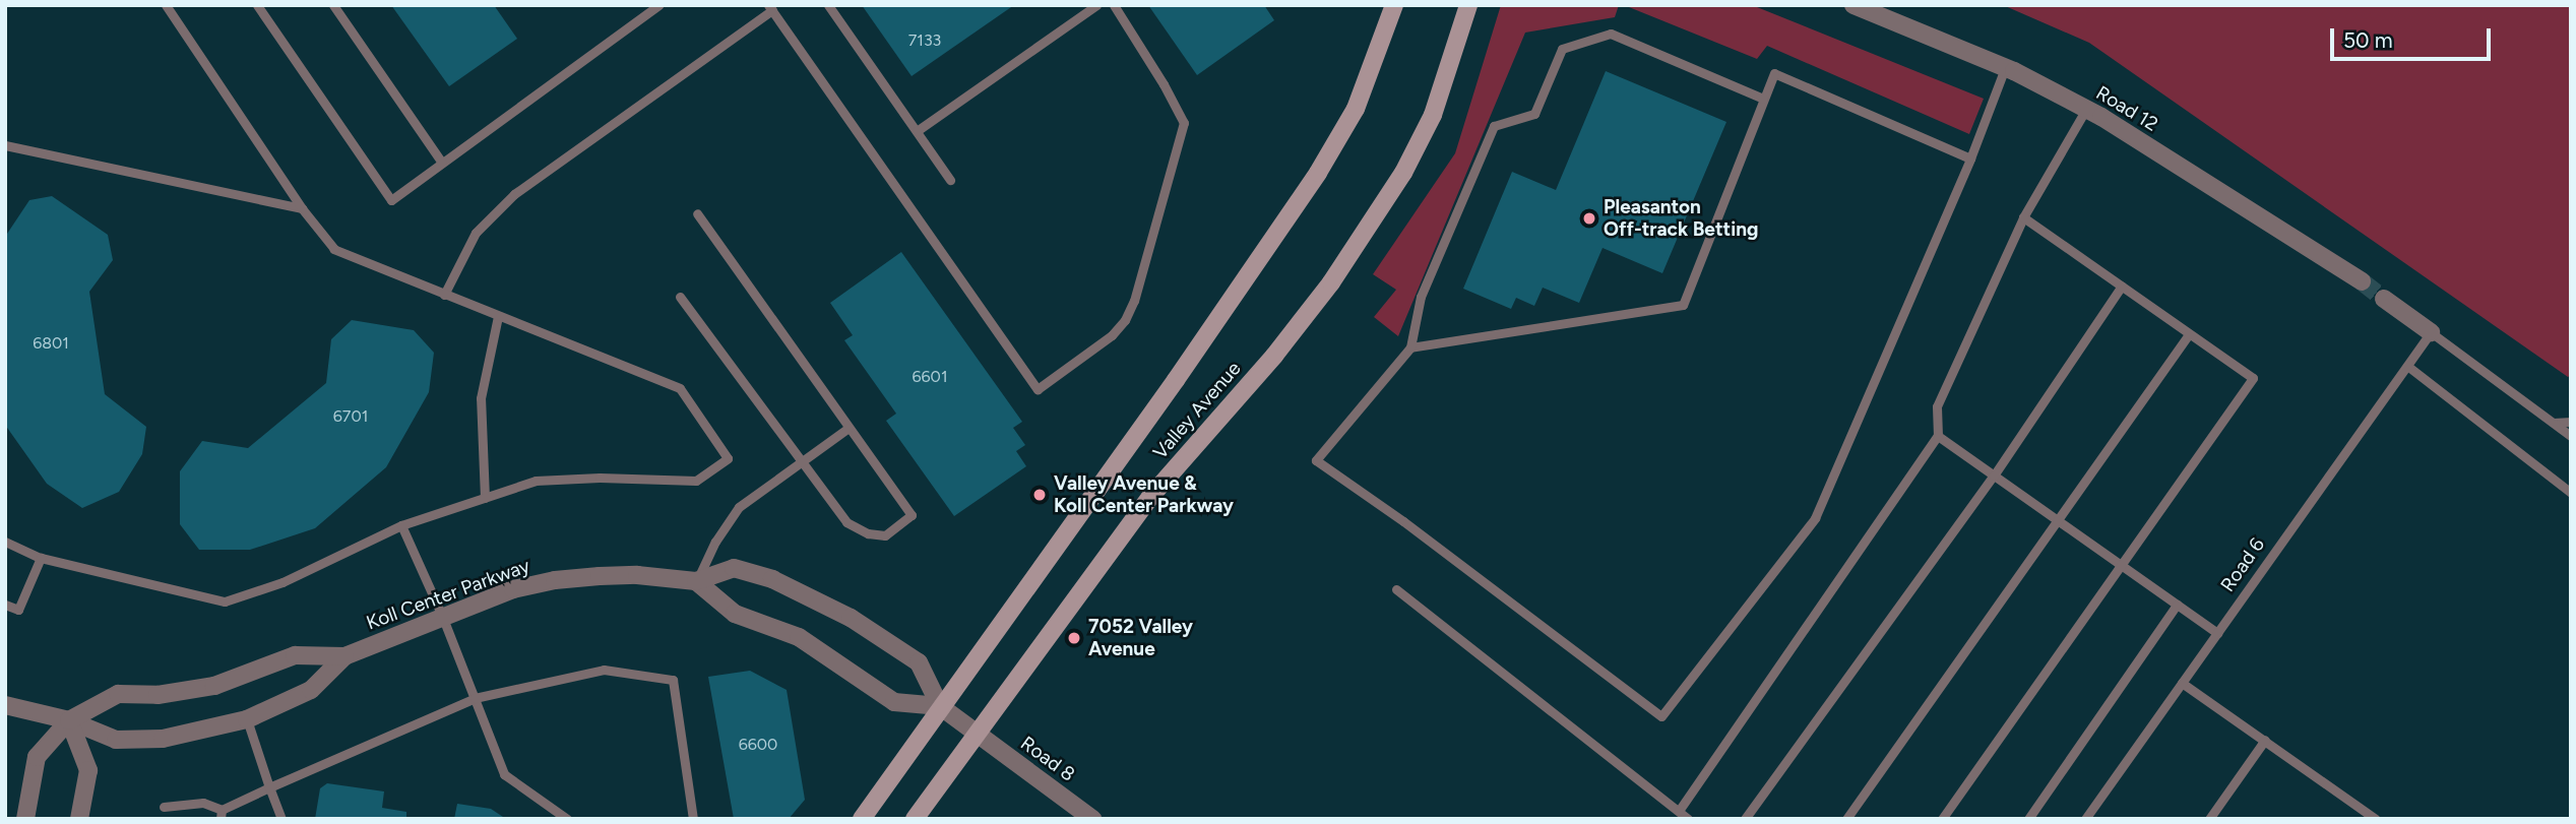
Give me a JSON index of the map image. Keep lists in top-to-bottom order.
{
  "streets": {
    "main road": ["Valley Avenue"],
    "street": ["Road 12", "Koll Center Parkway", "Road 8"],
    "lane": ["Road 6"]
  },
  "crossings": [
    ["Valley Avenue", "Koll Center Parkway"],
    ["Valley Avenue", "Road 8"],
    ["Koll Center Parkway", "Road 8"]
  ],
  "places": ["Pleasanton Off-track Betting", "Valley Avenue & Koll Center Parkway", "7052 Valley Avenue"],
  "house_numbers": [
    "7133",
    "6801",
    "6601",
    "6701",
    "6600"
  ],
  "scale_bar": "50 m"
}
